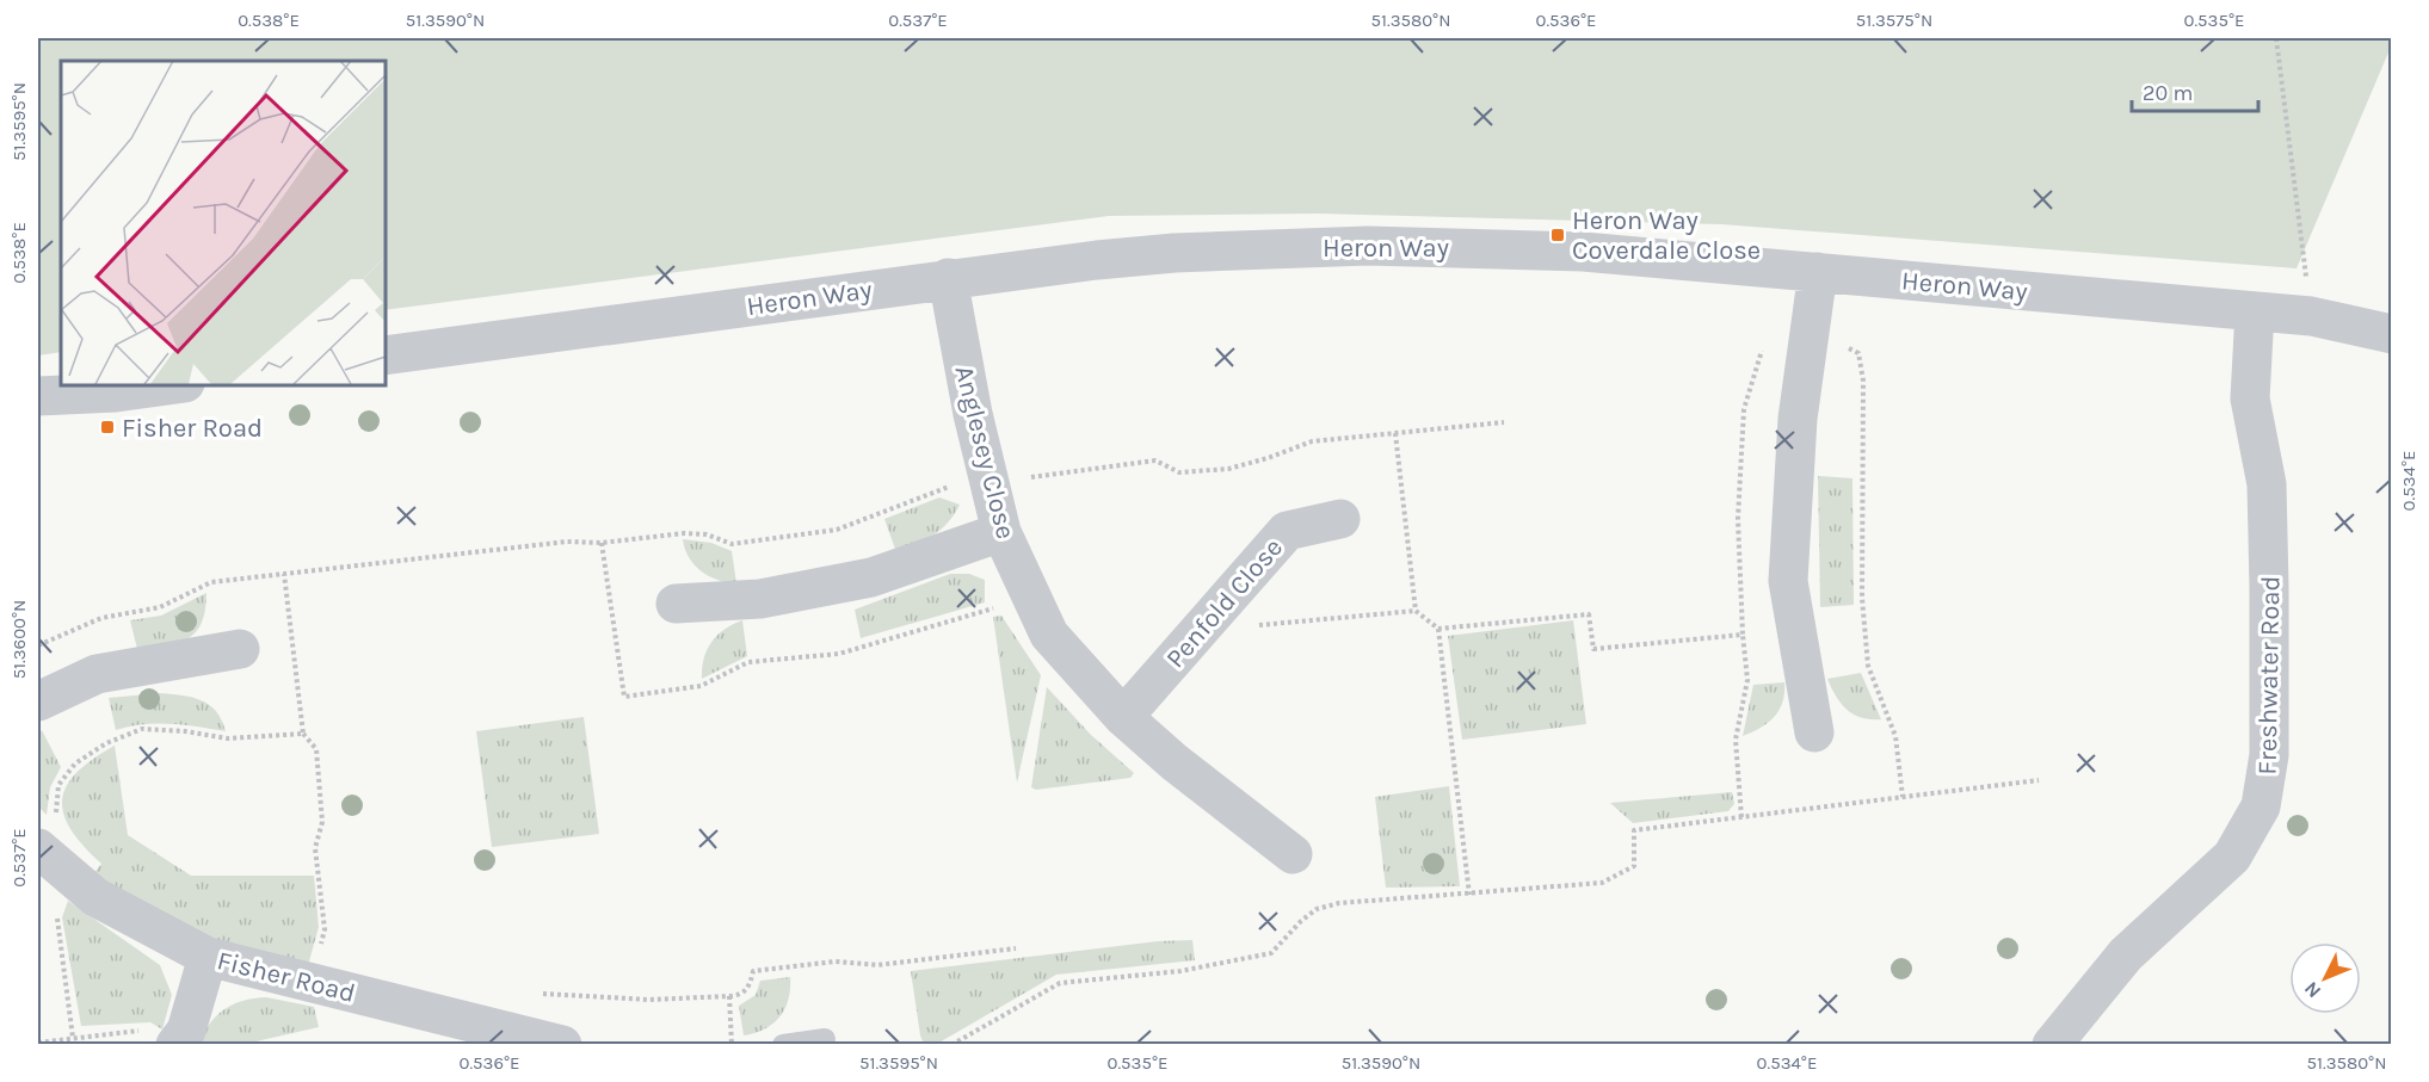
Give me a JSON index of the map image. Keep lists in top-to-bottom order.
{
  "streets": {
    "street": [
      "Heron Way",
      "Anglesey Close",
      "Penfold Close",
      "Freshwater Road",
      "Fisher Road"
    ]
  },
  "crossings": [
    ["Heron Way", "Anglesey Close"],
    ["Heron Way", "Freshwater Road"],
    ["Anglesey Close", "Penfold Close"]
  ],
  "places": {
    "transit": ["Heron Way Coverdale Close", "Fisher Road"]
  },
  "scale_bar": "20 m",
  "north": "bottom left",
  "coordinates": [
    "0.538°E",
    "51.3590°N",
    "0.537°E",
    "51.3580°N",
    "0.536°E",
    "51.3575°N",
    "0.535°E",
    "51.3595°N",
    "0.534°E",
    "51.3600°N"
  ]
}
